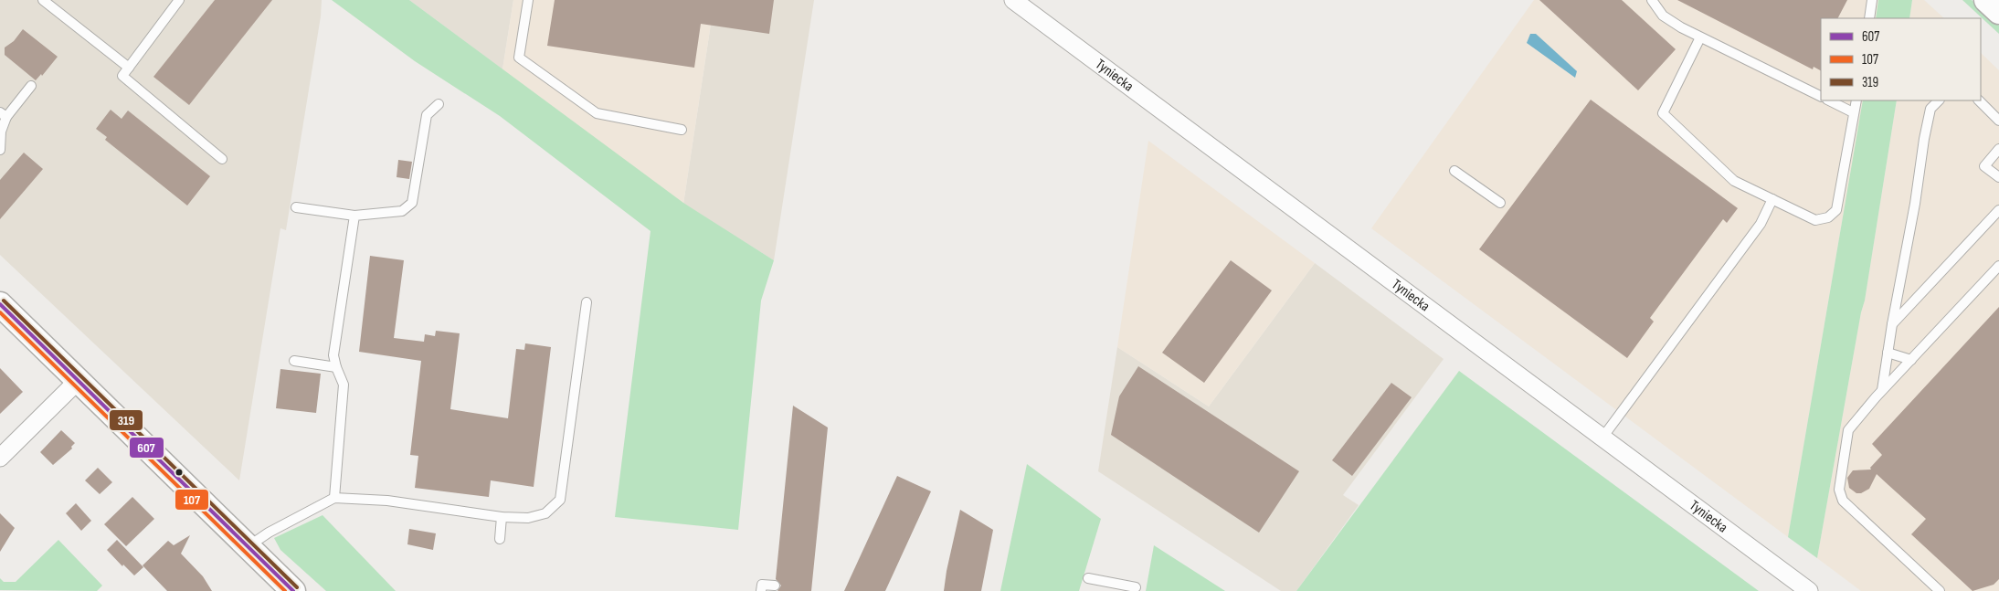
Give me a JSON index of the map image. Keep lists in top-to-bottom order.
{
  "streets": {
    "street": ["Tyniecka"]
  },
  "lines": ["transit line 319", "transit line 607", "transit line 107"],
  "legend": ["607", "107", "319"]
}
